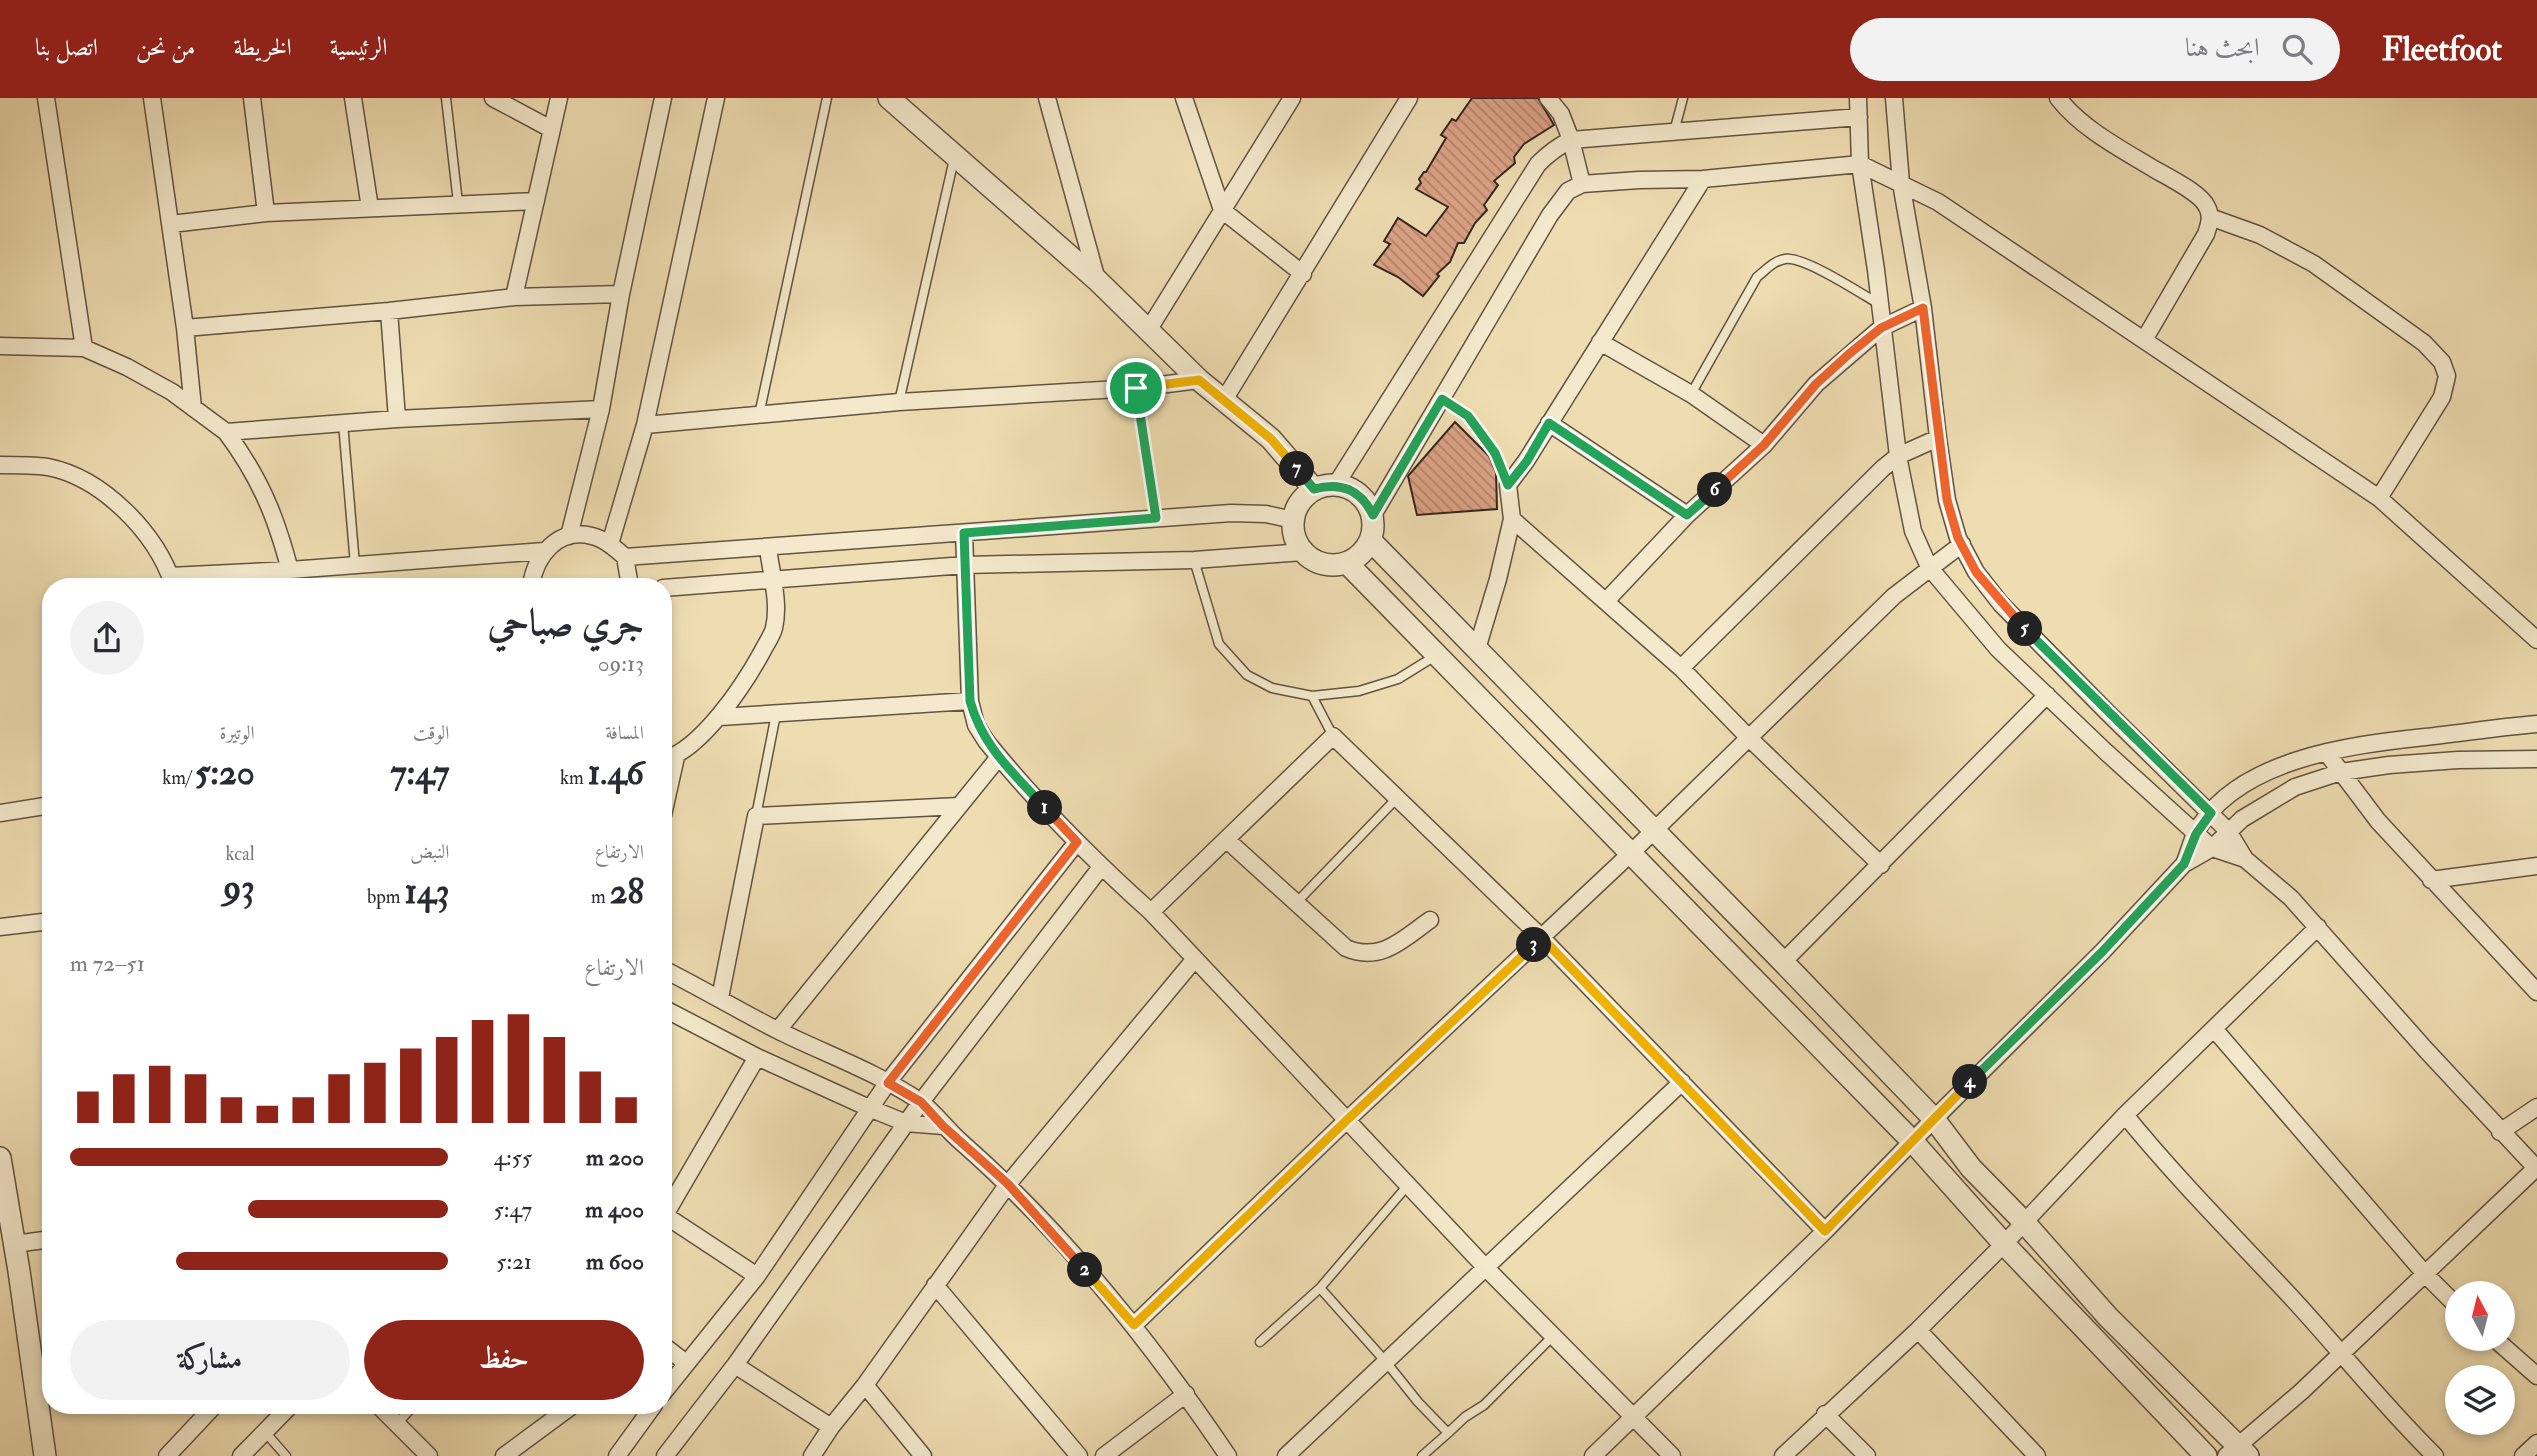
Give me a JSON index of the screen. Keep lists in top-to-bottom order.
{
  "north": "top",
  "page": {
    "header": "Fleetfoot",
    "search": "ابحث هنا",
    "nav": [
      "الرئيسية",
      "الخريطة",
      "من نحن",
      "اتصل بنا"
    ],
    "pins": [
      "7",
      "6",
      "5",
      "1",
      "3",
      "4",
      "2"
    ],
    "heading": ["جري صباحي", "09:13"],
    "stats": [
      ["المسافة", "1.46 km"],
      ["الوقت", "7:47"],
      ["الوتيرة", "5:20 /km"],
      ["الارتفاع", "28 m"],
      ["النبض", "143 bpm"],
      ["kcal", "93"]
    ],
    "chart": ["الارتفاع", "51–72 m"],
    "list": [
      {
        "name": "200 m",
        "note": "4:55"
      },
      {
        "name": "400 m",
        "note": "5:47"
      },
      {
        "name": "600 m",
        "note": "5:21"
      }
    ],
    "buttons": ["حفظ", "مشاركة"]
  }
}
